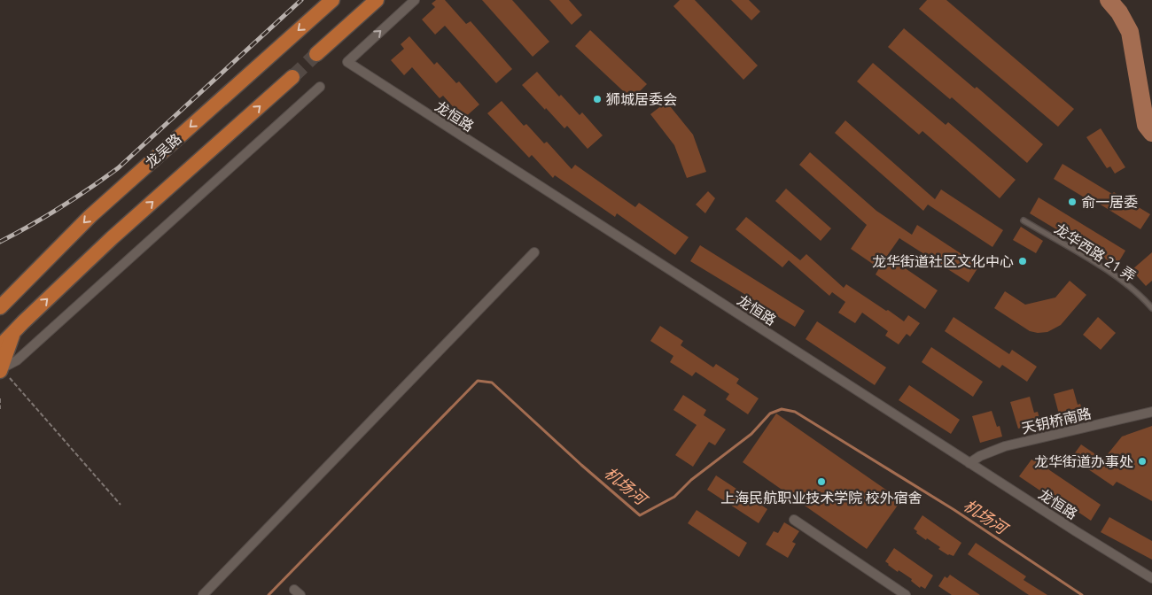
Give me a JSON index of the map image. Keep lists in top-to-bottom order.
{
  "streets": {
    "main road": ["龙吴路"],
    "street": ["龙恒路", "天钥桥南路"],
    "lane": ["龙华西路 21 弄"]
  },
  "crossings": [
    ["龙恒路", "天钥桥南路"]
  ],
  "one_way": ["龙恒路"],
  "water": ["机场河"],
  "places": [
    "狮城居委会",
    "俞一居委",
    "龙华街道社区文化中心",
    "龙华街道办事处",
    "上海民航职业技术学院 校外宿舍"
  ]
}
